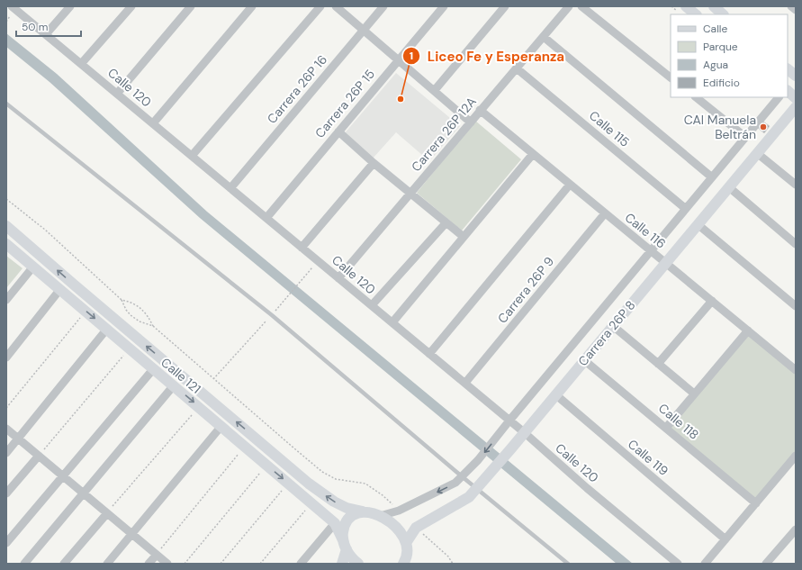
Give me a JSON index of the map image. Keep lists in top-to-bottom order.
{
  "streets": {
    "main road": ["Carrera 26P 8", "Calle 121"],
    "street": [
      "Calle 120",
      "Carrera 26P 16",
      "Carrera 26P 15",
      "Calle 115",
      "Carrera 26P 12A",
      "Calle 116",
      "Carrera 26P 9",
      "Calle 118",
      "Calle 119"
    ]
  },
  "crossings": [
    ["Calle 120", "Carrera 26P 16"],
    ["Calle 120", "Carrera 26P 15"],
    ["Calle 120", "Carrera 26P 12A"],
    ["Calle 120", "Carrera 26P 9"],
    ["Calle 120", "Carrera 26P 8"],
    ["Calle 115", "Carrera 26P 12A"],
    ["Calle 115", "Carrera 26P 8"],
    ["Carrera 26P 12A", "Calle 116"],
    ["Calle 116", "Carrera 26P 9"],
    ["Calle 116", "Carrera 26P 8"],
    ["Carrera 26P 8", "Calle 121"],
    ["Carrera 26P 8", "Calle 118"],
    ["Carrera 26P 8", "Calle 119"]
  ],
  "places": ["Liceo Fe y Esperanza", "CAI Manuela Beltrán"],
  "legend": [
    "Calle",
    "Parque",
    "Agua",
    "Edificio"
  ],
  "scale_bar": "50 m"
}
